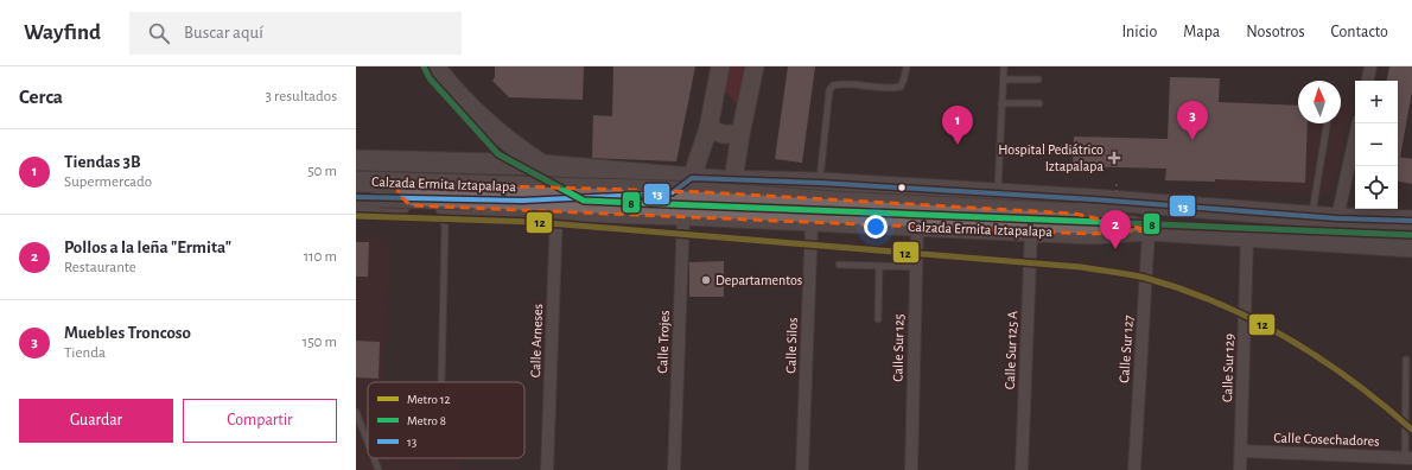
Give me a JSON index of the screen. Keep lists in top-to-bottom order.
{
  "streets": {
    "main road": ["Calzada Ermita Iztapalapa"],
    "street": [
      "Calle Arneses",
      "Calle Trojes",
      "Calle Silos",
      "Calle Sur 125",
      "Calle Sur 127",
      "Calle Sur 125 A",
      "Calle Sur 129",
      "Calle Cosechadores"
    ]
  },
  "crossings": [
    ["Calzada Ermita Iztapalapa", "Calle Arneses"],
    ["Calzada Ermita Iztapalapa", "Calle Trojes"],
    ["Calzada Ermita Iztapalapa", "Calle Silos"],
    ["Calzada Ermita Iztapalapa", "Calle Sur 125"],
    ["Calzada Ermita Iztapalapa", "Calle Sur 127"],
    ["Calzada Ermita Iztapalapa", "Calle Sur 125 A"],
    ["Calzada Ermita Iztapalapa", "Calle Sur 129"],
    ["Calle Sur 129", "Calle Cosechadores"]
  ],
  "places": {
    "health": ["Hospital Pediátrico Iztapalapa"],
    "other": ["Departamentos"]
  },
  "lines": ["metro line 8", "transit line 13", "metro line 12"],
  "legend": ["Metro 12", "Metro 8", "13"],
  "north": "top",
  "page": {
    "header": "Wayfind",
    "search": "Buscar aquí",
    "nav": [
      "Inicio",
      "Mapa",
      "Nosotros",
      "Contacto"
    ],
    "heading": ["Cerca", "3 resultados"],
    "map_buttons": ["+", "−"],
    "pins": ["3", "1", "2"],
    "list": [
      {
        "mark": "1",
        "name": "Tiendas 3B",
        "note": "Supermercado",
        "value": "50 m"
      },
      {
        "mark": "2",
        "name": "Pollos a la leña \"Ermita\"",
        "note": "Restaurante",
        "value": "110 m"
      },
      {
        "mark": "3",
        "name": "Muebles Troncoso",
        "note": "Tienda",
        "value": "150 m"
      }
    ],
    "buttons": ["Guardar", "Compartir"]
  }
}
